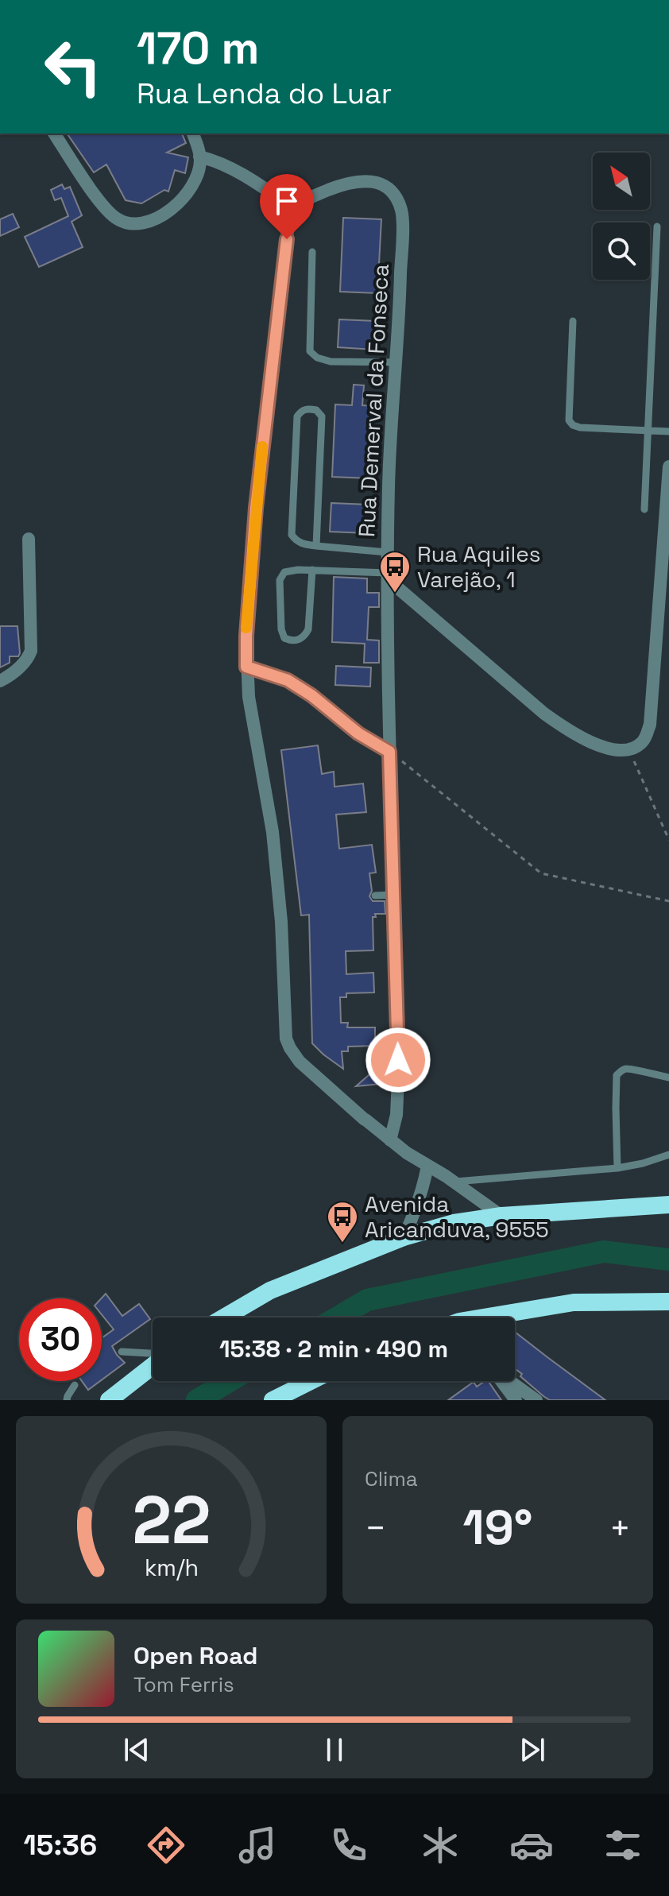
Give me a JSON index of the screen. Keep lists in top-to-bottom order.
{
  "streets": {
    "street": ["Rua Demerval da Fonseca"]
  },
  "places": {
    "bus stop": ["Rua Aquiles Varejão, 1", "Avenida Aricanduva, 9555"]
  },
  "north": "top left",
  "page": {
    "turn": ["170 m", "Rua Lenda do Luar"],
    "limit": "30",
    "trip": "15:38 · 2 min · 490 m",
    "tile": "Clima",
    "heat": ["−", "19°", "+"],
    "song": ["Open Road", "Tom Ferris"],
    "tabs": "15:36",
    "gauge": ["22", "km/h"]
  }
}
